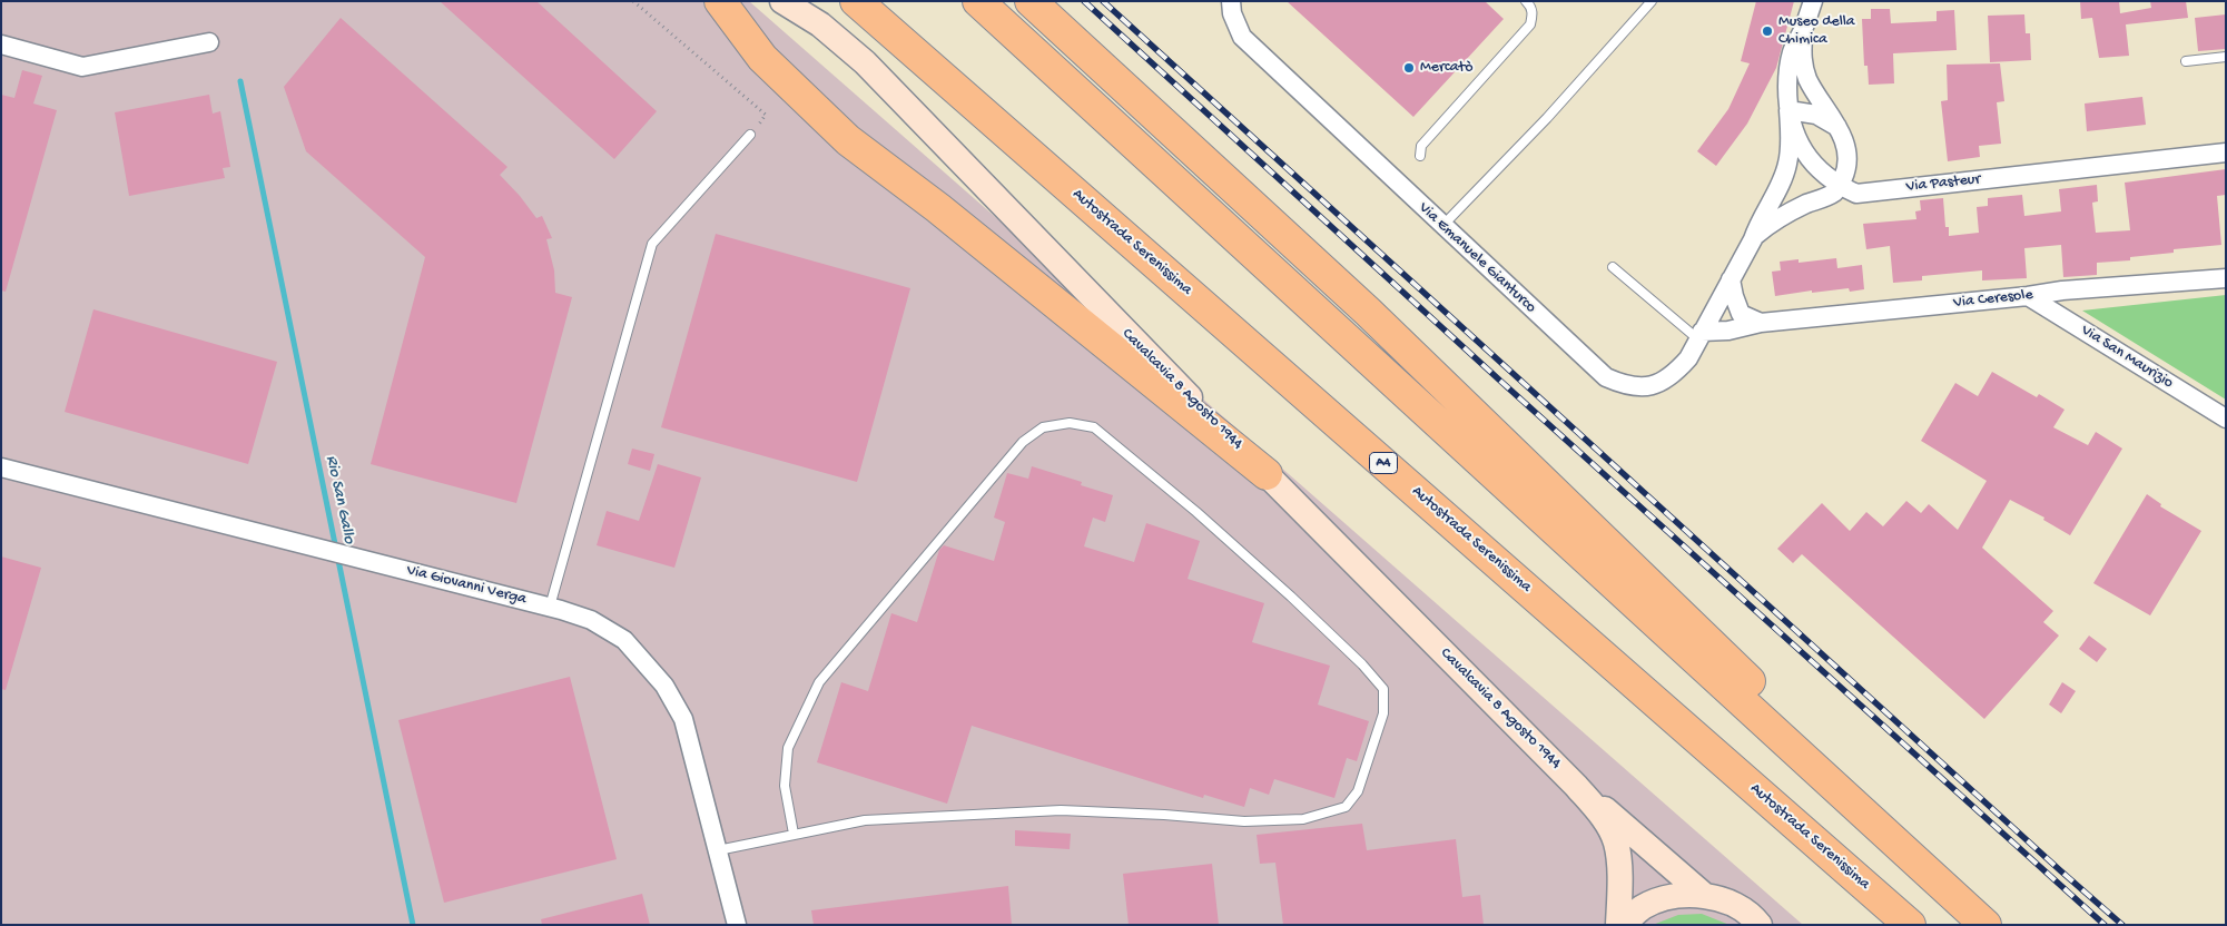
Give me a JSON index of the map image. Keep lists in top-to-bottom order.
{
  "streets": {
    "highway": ["Autostrada Serenissima", "A4"],
    "main road": ["Cavalcavia 8 Agosto 1944"],
    "street": [
      "Via Pasteur",
      "Via Emanuele Gianturco",
      "Via Ceresole",
      "Via San Maurizio",
      "Via Giovanni Verga"
    ]
  },
  "crossings": [
    ["Via Emanuele Gianturco", "Via Ceresole"],
    ["Via Ceresole", "Via San Maurizio"]
  ],
  "water": ["Rio San Gallo"],
  "places": ["Museo della Chimica", "Mercatò"]
}
